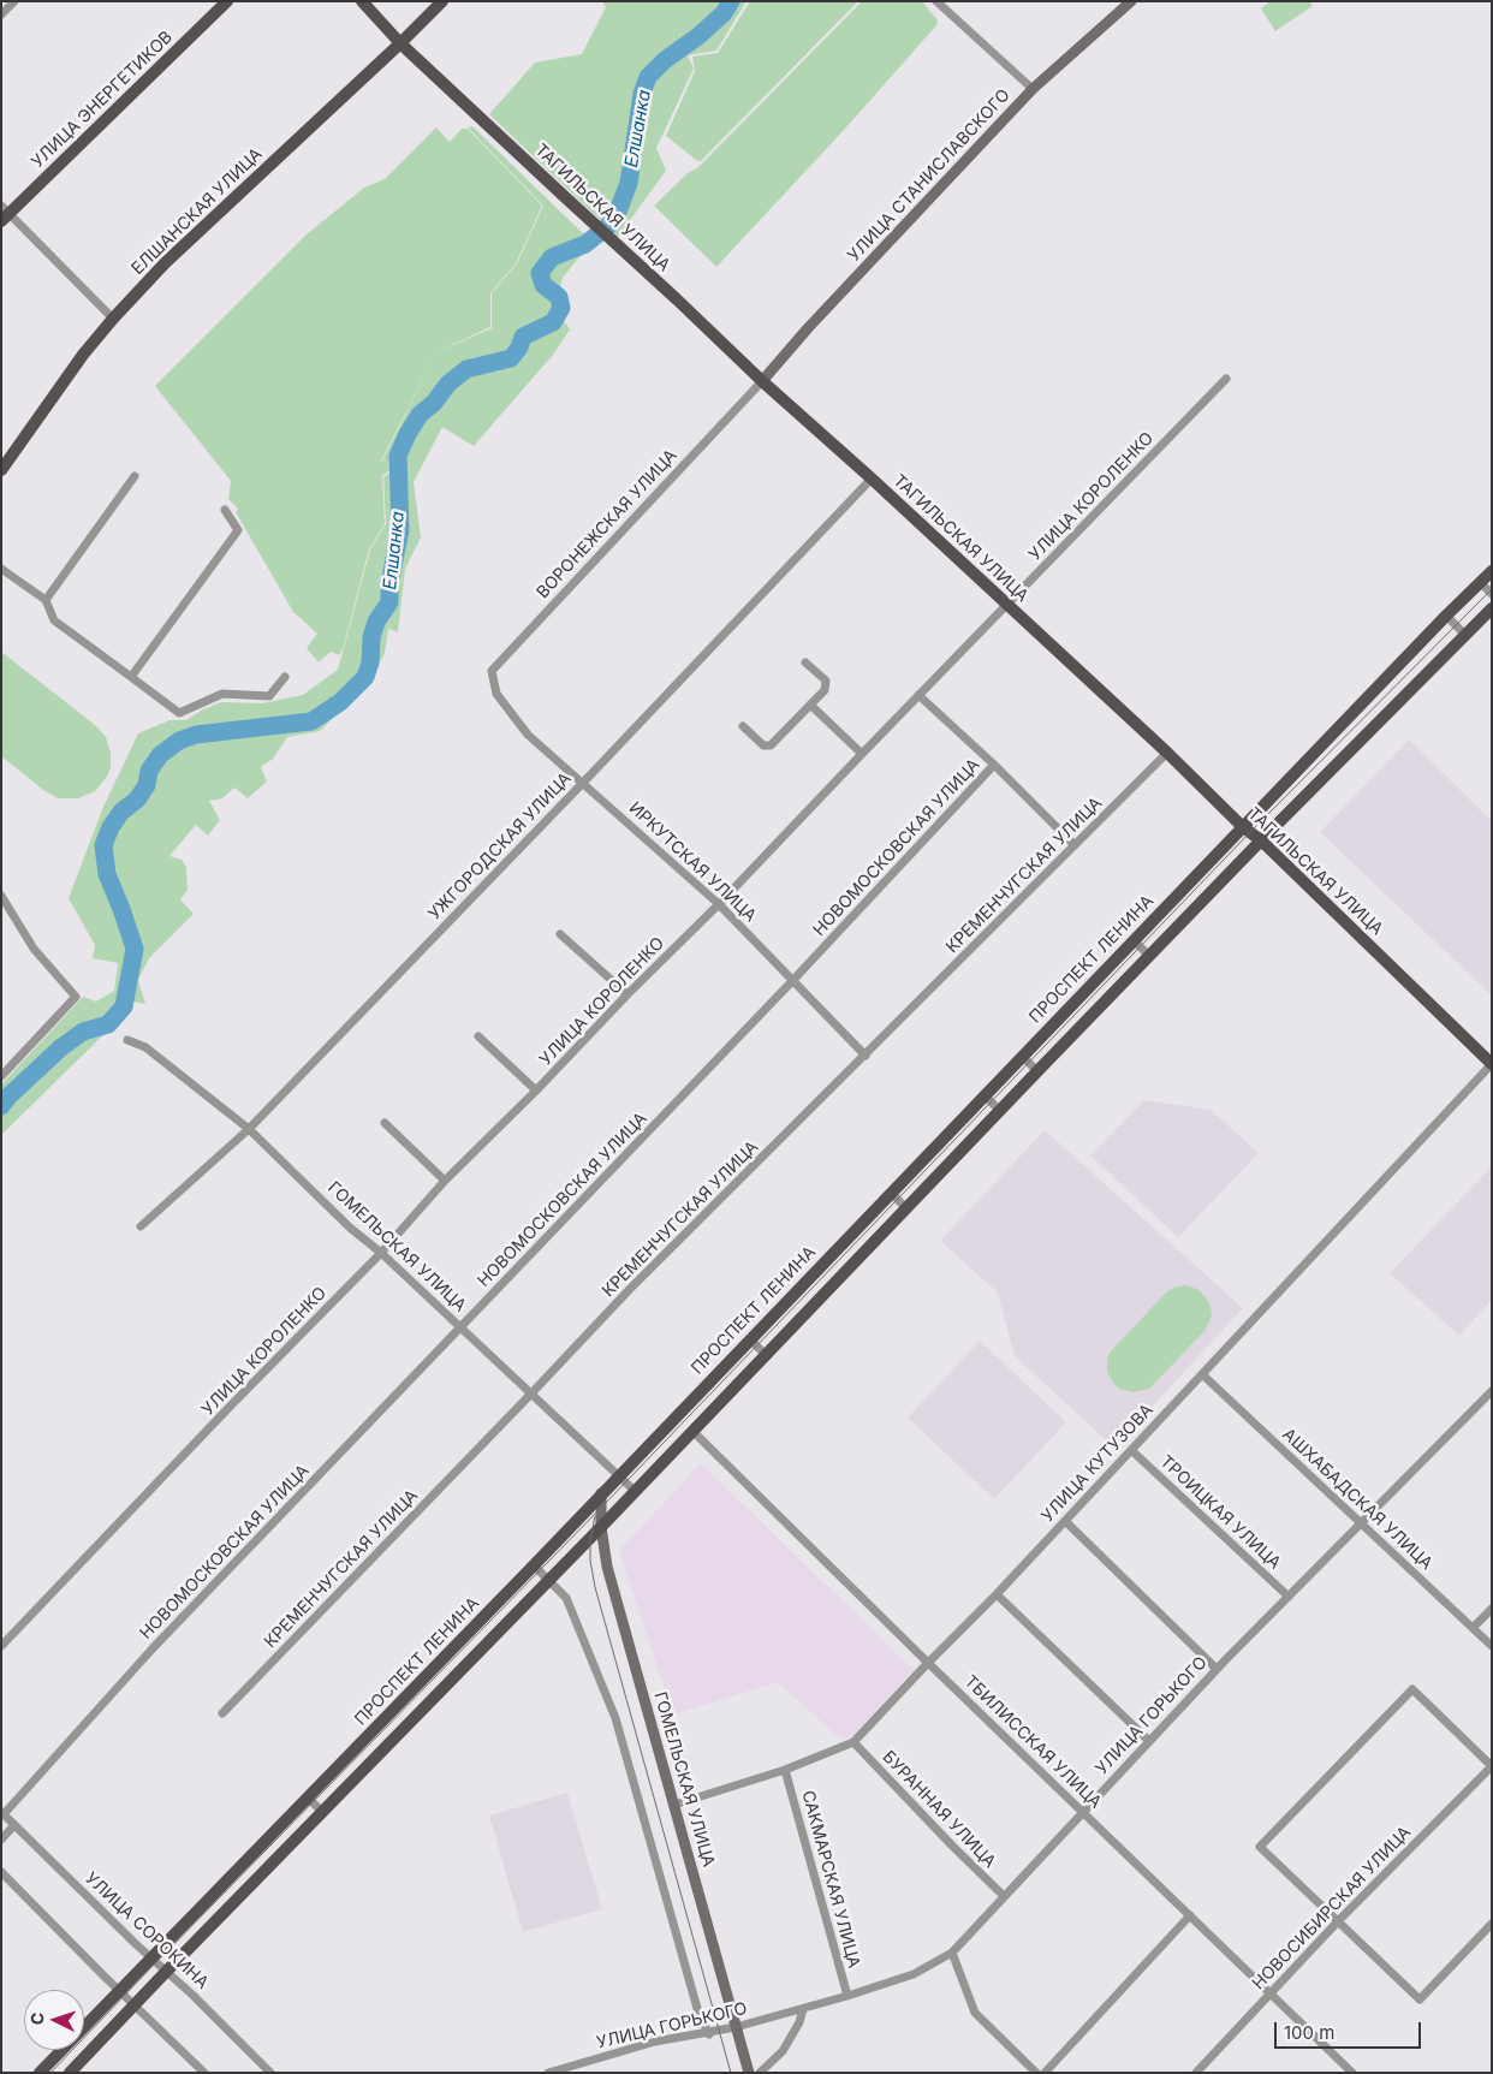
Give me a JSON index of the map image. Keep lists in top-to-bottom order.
{
  "streets": {
    "main road": [
      "УЛИЦА ЭНЕРГЕТИКОВ",
      "ТАГИЛЬСКАЯ УЛИЦА",
      "ЕЛШАНСКАЯ УЛИЦА",
      "ПРОСПЕКТ ЛЕНИНА"
    ],
    "street": [
      "УЛИЦА СТАНИСЛАВСКОГО",
      "УЛИЦА КОРОЛЕНКО",
      "ВОРОНЕЖСКАЯ УЛИЦА",
      "УЖГОРОДСКАЯ УЛИЦА",
      "НОВОМОСКОВСКАЯ УЛИЦА",
      "ИРКУТСКАЯ УЛИЦА",
      "КРЕМЕНЧУГСКАЯ УЛИЦА",
      "ГОМЕЛЬСКАЯ УЛИЦА",
      "УЛИЦА КУТУЗОВА",
      "АШХАБАДСКАЯ УЛИЦА",
      "ТРОИЦКАЯ УЛИЦА",
      "УЛИЦА ГОРЬКОГО",
      "ТБИЛИССКАЯ УЛИЦА",
      "БУРАННАЯ УЛИЦА",
      "САКМАРСКАЯ УЛИЦА",
      "НОВОСИБИРСКАЯ УЛИЦА",
      "УЛИЦА СОРОКИНА"
    ]
  },
  "crossings": [
    ["УЛИЦА СТАНИСЛАВСКОГО", "ТАГИЛЬСКАЯ УЛИЦА"],
    ["УЛИЦА СТАНИСЛАВСКОГО", "ВОРОНЕЖСКАЯ УЛИЦА"],
    ["ТАГИЛЬСКАЯ УЛИЦА", "ЕЛШАНСКАЯ УЛИЦА"],
    ["ТАГИЛЬСКАЯ УЛИЦА", "УЛИЦА КОРОЛЕНКО"],
    ["ТАГИЛЬСКАЯ УЛИЦА", "ВОРОНЕЖСКАЯ УЛИЦА"],
    ["ТАГИЛЬСКАЯ УЛИЦА", "УЖГОРОДСКАЯ УЛИЦА"],
    ["ТАГИЛЬСКАЯ УЛИЦА", "КРЕМЕНЧУГСКАЯ УЛИЦА"],
    ["ТАГИЛЬСКАЯ УЛИЦА", "ПРОСПЕКТ ЛЕНИНА"],
    ["ТАГИЛЬСКАЯ УЛИЦА", "УЛИЦА КУТУЗОВА"],
    ["УЛИЦА КОРОЛЕНКО", "ИРКУТСКАЯ УЛИЦА"],
    ["УЛИЦА КОРОЛЕНКО", "ГОМЕЛЬСКАЯ УЛИЦА"],
    ["ВОРОНЕЖСКАЯ УЛИЦА", "ИРКУТСКАЯ УЛИЦА"],
    ["УЖГОРОДСКАЯ УЛИЦА", "ИРКУТСКАЯ УЛИЦА"],
    ["УЖГОРОДСКАЯ УЛИЦА", "ГОМЕЛЬСКАЯ УЛИЦА"],
    ["НОВОМОСКОВСКАЯ УЛИЦА", "ИРКУТСКАЯ УЛИЦА"],
    ["НОВОМОСКОВСКАЯ УЛИЦА", "ГОМЕЛЬСКАЯ УЛИЦА"],
    ["НОВОМОСКОВСКАЯ УЛИЦА", "УЛИЦА СОРОКИНА"],
    ["ИРКУТСКАЯ УЛИЦА", "КРЕМЕНЧУГСКАЯ УЛИЦА"],
    ["КРЕМЕНЧУГСКАЯ УЛИЦА", "ГОМЕЛЬСКАЯ УЛИЦА"],
    ["ПРОСПЕКТ ЛЕНИНА", "ГОМЕЛЬСКАЯ УЛИЦА"],
    ["ПРОСПЕКТ ЛЕНИНА", "УЛИЦА СОРОКИНА"],
    ["ГОМЕЛЬСКАЯ УЛИЦА", "УЛИЦА КУТУЗОВА"],
    ["ГОМЕЛЬСКАЯ УЛИЦА", "УЛИЦА ГОРЬКОГО"],
    ["УЛИЦА КУТУЗОВА", "АШХАБАДСКАЯ УЛИЦА"],
    ["УЛИЦА КУТУЗОВА", "ТРОИЦКАЯ УЛИЦА"],
    ["УЛИЦА КУТУЗОВА", "ТБИЛИССКАЯ УЛИЦА"],
    ["УЛИЦА КУТУЗОВА", "БУРАННАЯ УЛИЦА"],
    ["УЛИЦА КУТУЗОВА", "САКМАРСКАЯ УЛИЦА"],
    ["АШХАБАДСКАЯ УЛИЦА", "УЛИЦА ГОРЬКОГО"],
    ["ТРОИЦКАЯ УЛИЦА", "УЛИЦА ГОРЬКОГО"],
    ["УЛИЦА ГОРЬКОГО", "ТБИЛИССКАЯ УЛИЦА"],
    ["УЛИЦА ГОРЬКОГО", "БУРАННАЯ УЛИЦА"],
    ["УЛИЦА ГОРЬКОГО", "САКМАРСКАЯ УЛИЦА"],
    ["ТБИЛИССКАЯ УЛИЦА", "НОВОСИБИРСКАЯ УЛИЦА"]
  ],
  "water": ["Елшанка"],
  "scale_bar": "100 m",
  "north": "left"
}
